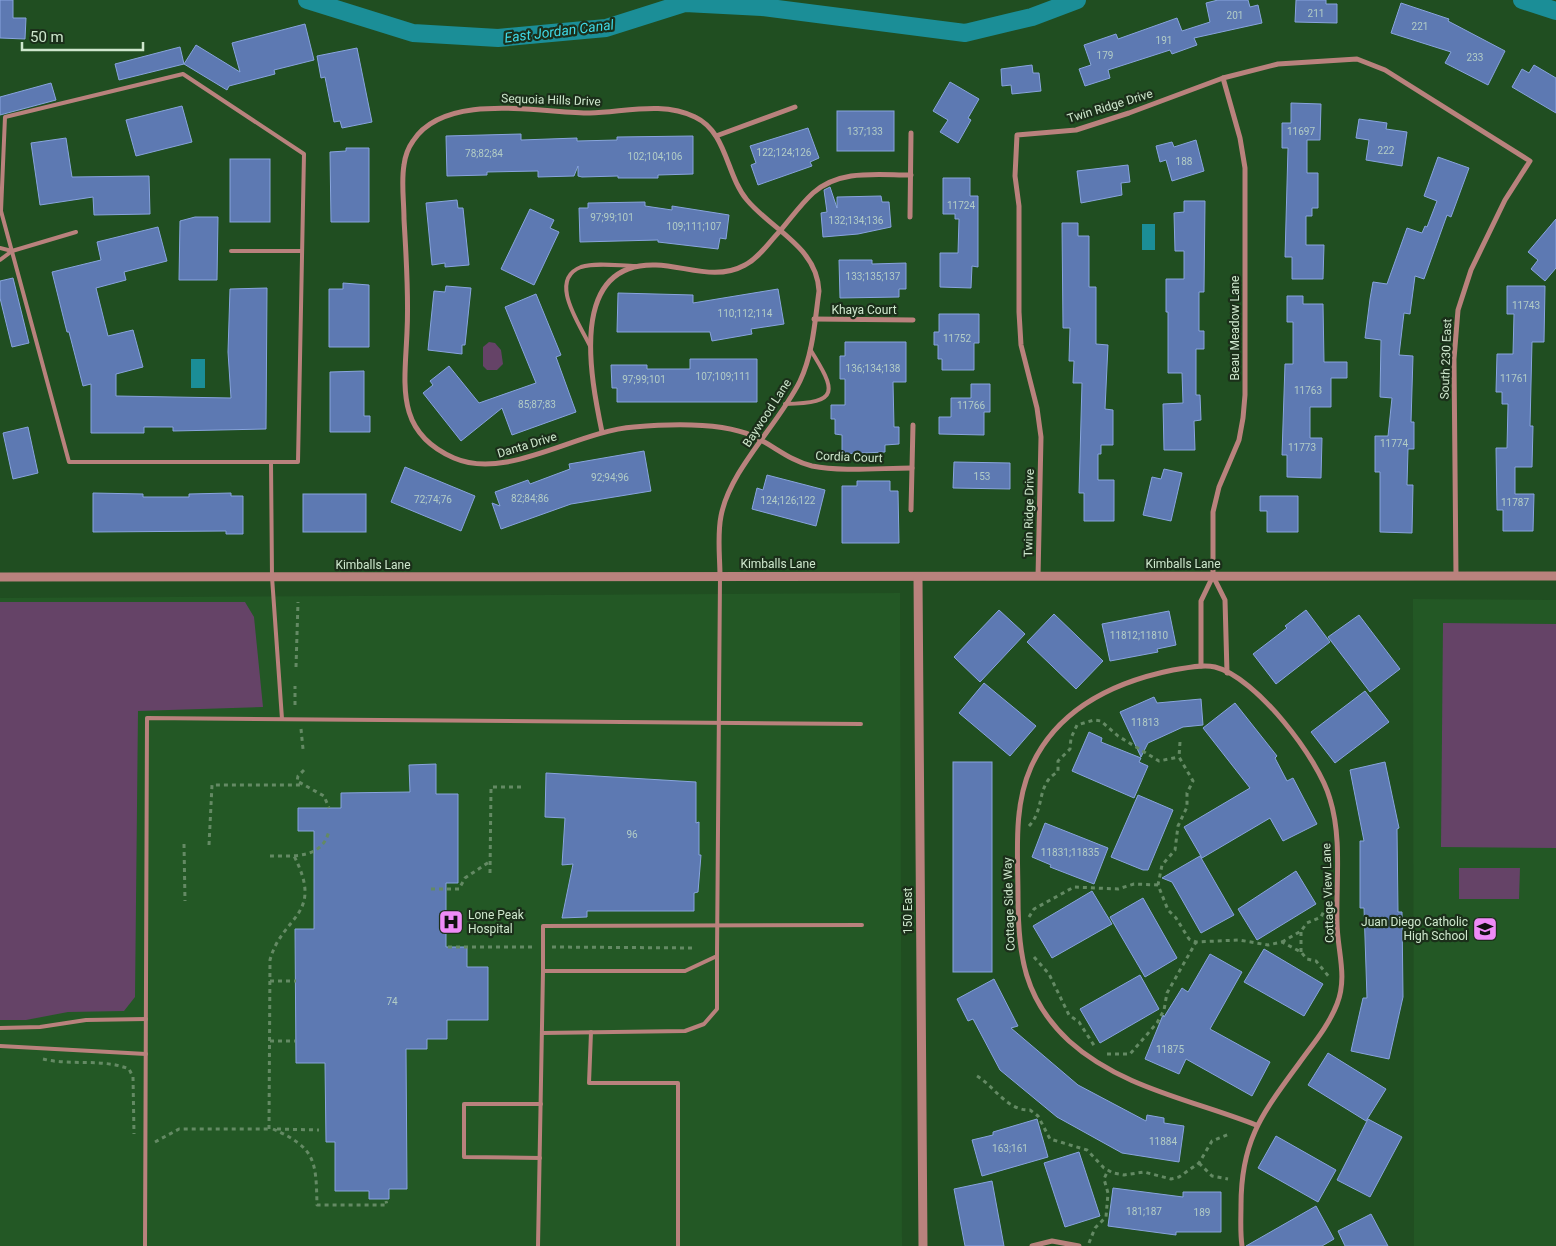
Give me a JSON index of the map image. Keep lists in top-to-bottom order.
{
  "streets": {
    "street": [
      "Sequoia Hills Drive",
      "Twin Ridge Drive",
      "Khaya Court",
      "Beau Meadow Lane",
      "South 230 East",
      "Baywood Lane",
      "Danta Drive",
      "Cordia Court",
      "Kimballs Lane",
      "Cottage View Lane",
      "Cottage Side Way",
      "150 East"
    ]
  },
  "crossings": [
    ["Sequoia Hills Drive", "Baywood Lane"],
    ["Sequoia Hills Drive", "Danta Drive"],
    ["Twin Ridge Drive", "Beau Meadow Lane"],
    ["Twin Ridge Drive", "South 230 East"],
    ["Twin Ridge Drive", "Kimballs Lane"],
    ["Khaya Court", "Baywood Lane"],
    ["Beau Meadow Lane", "Kimballs Lane"],
    ["South 230 East", "Kimballs Lane"],
    ["Baywood Lane", "Danta Drive"],
    ["Baywood Lane", "Cordia Court"],
    ["Baywood Lane", "Kimballs Lane"],
    ["Danta Drive", "Cordia Court"],
    ["Kimballs Lane", "150 East"],
    ["Cottage View Lane", "Cottage Side Way"]
  ],
  "water": ["East Jordan Canal"],
  "places": {
    "hospital": ["Lone Peak Hospital"],
    "school or university": ["Juan Diego Catholic High School"]
  },
  "house_numbers": [
    "211",
    "201",
    "221",
    "191",
    "179",
    "233",
    "137;133",
    "11697",
    "222",
    "122;124;126",
    "78;82;84",
    "102;104;106",
    "188",
    "11724",
    "97;99;101",
    "132;134;136",
    "109;111;107",
    "133;135;137",
    "11743",
    "110;112;114",
    "11752",
    "136;134;138",
    "107;109;111",
    "11761",
    "97;99;101",
    "11763",
    "85;87;83",
    "11766",
    "11774",
    "11773",
    "153",
    "92;94;96",
    "82;84;86",
    "72;74;76",
    "124;126;122",
    "11787",
    "11812;11810",
    "11813",
    "96",
    "11831;11835",
    "74",
    "11875",
    "11884",
    "163;161",
    "181;187",
    "189"
  ],
  "scale_bar": "50 m"
}
